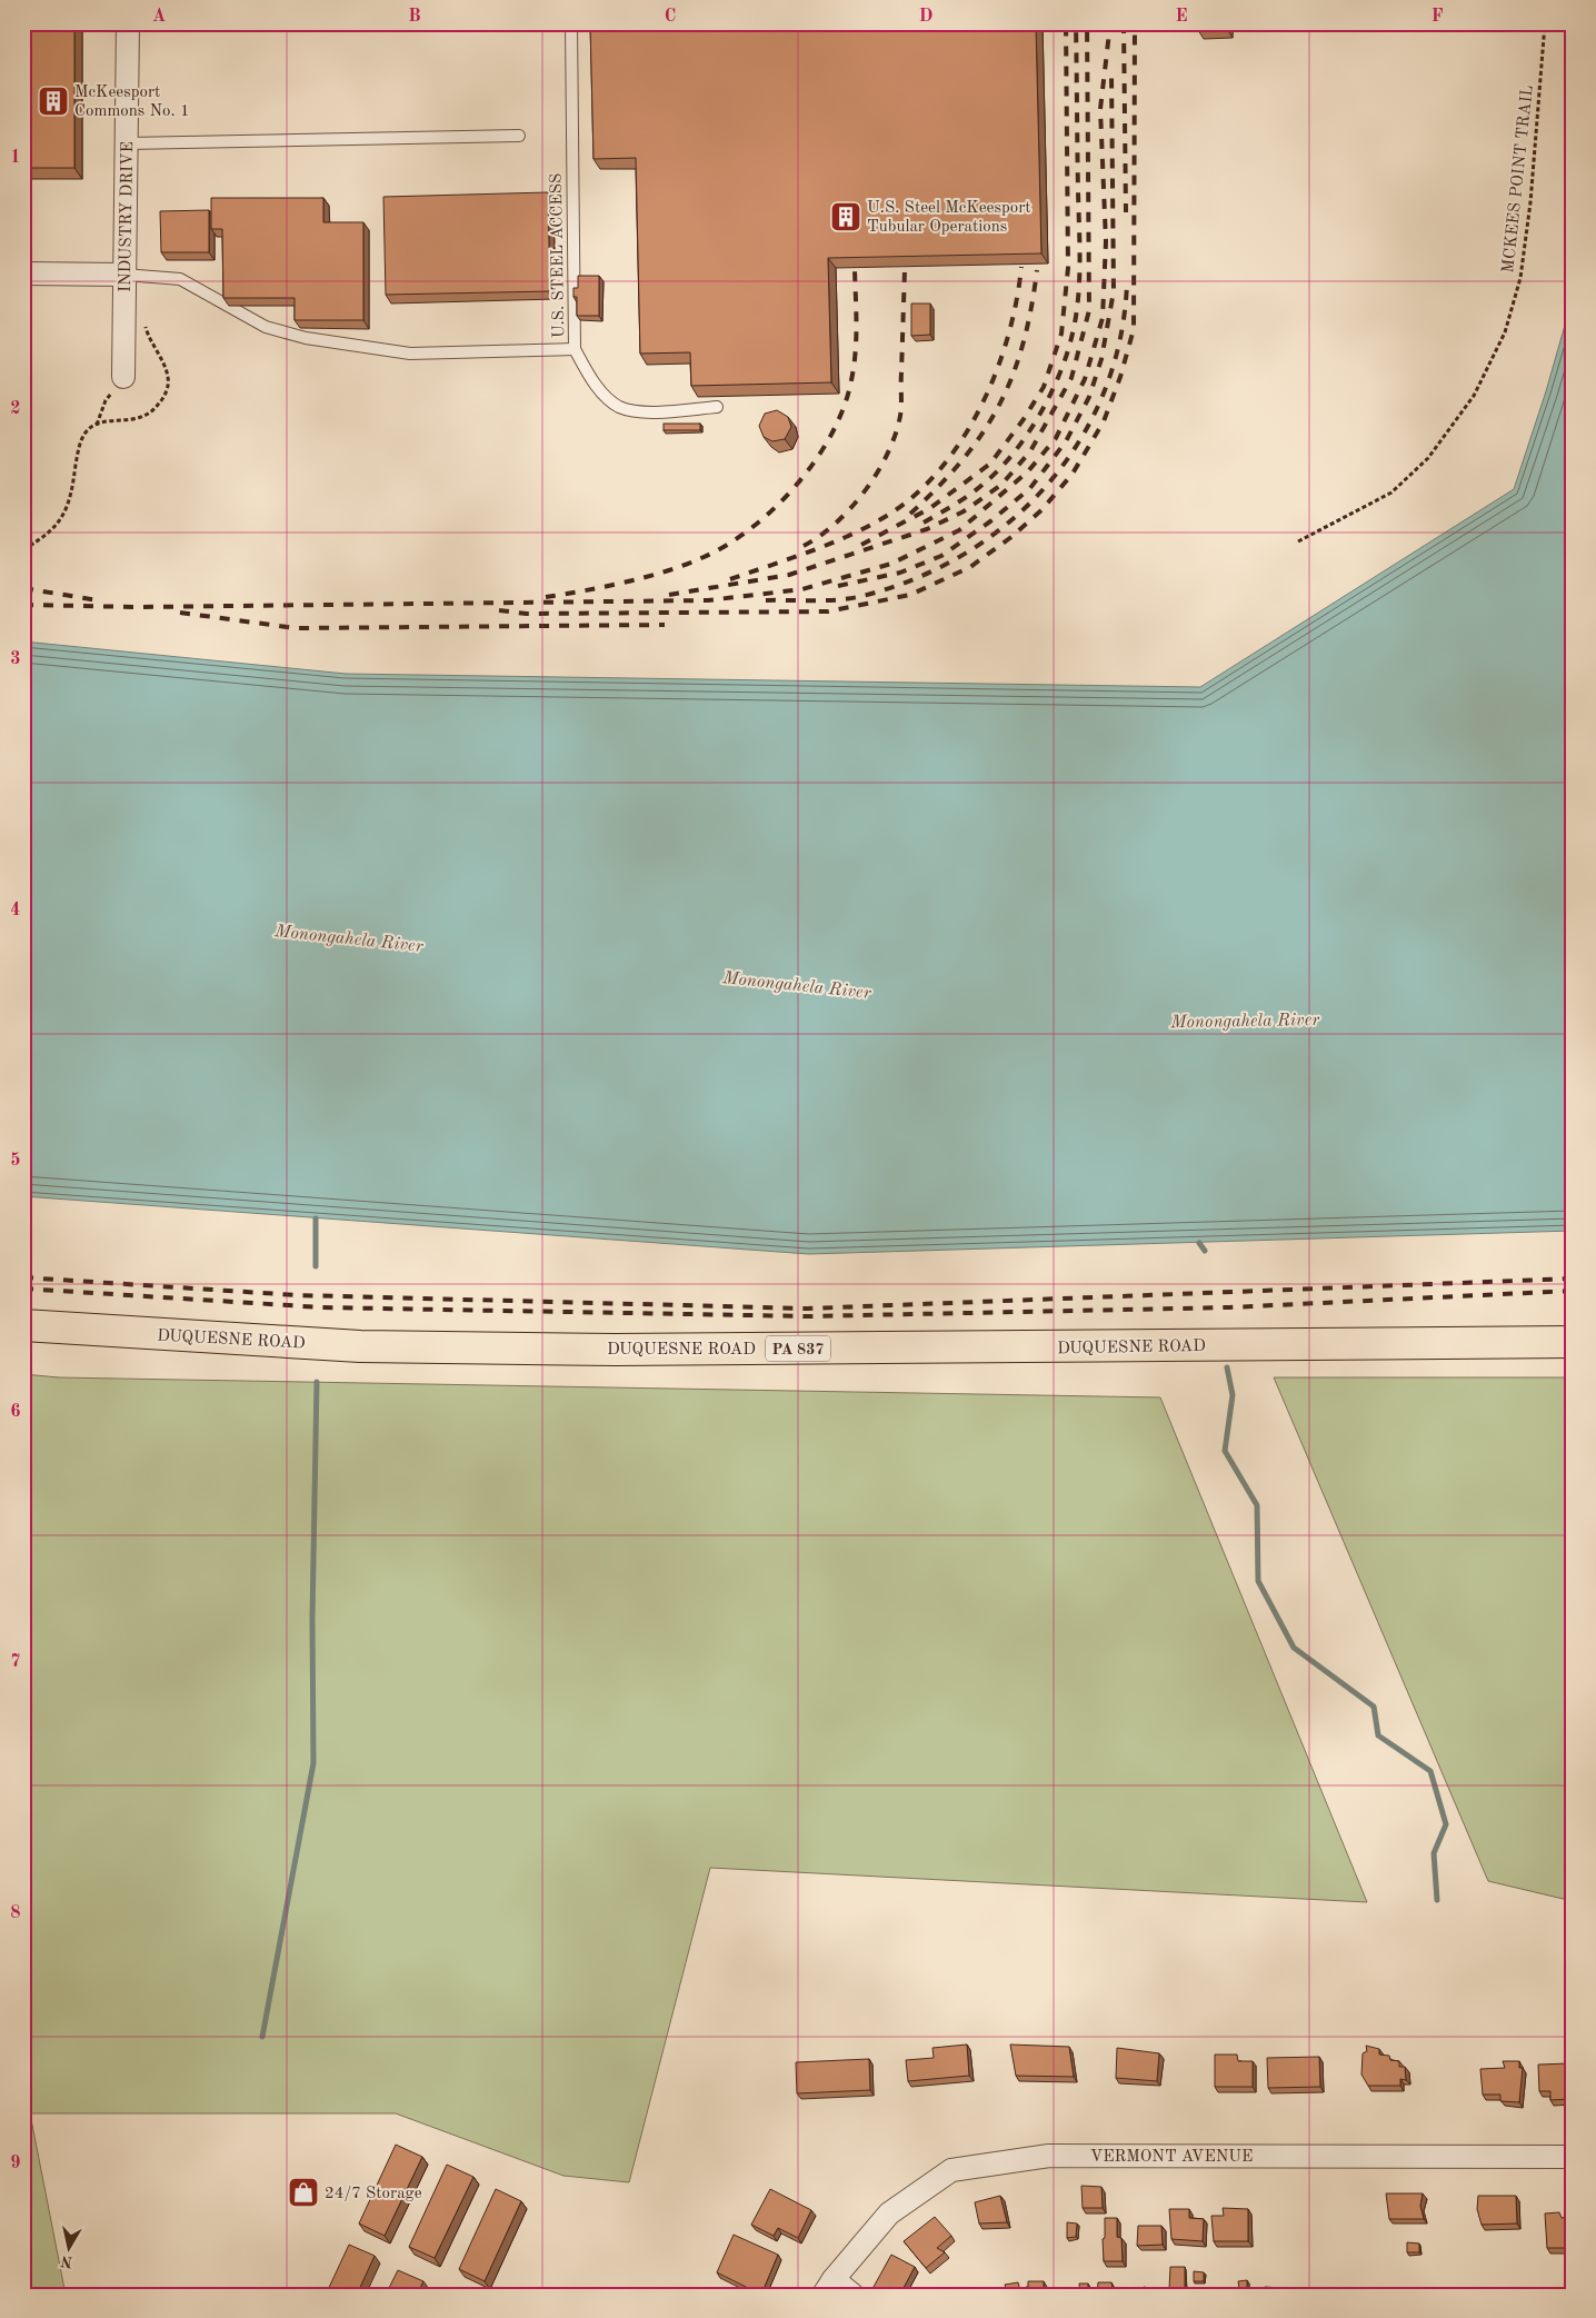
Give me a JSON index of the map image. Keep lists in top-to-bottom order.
{
  "streets": {
    "main road": ["DUQUESNE ROAD", "PA 837"],
    "street": ["INDUSTRY DRIVE", "VERMONT AVENUE"],
    "lane": ["U.S. STEEL ACCESS"],
    "path": ["MCKEES POINT TRAIL"]
  },
  "water": ["Monongahela River"],
  "places": {
    "building": ["McKeesport Commons No. 1", "U.S. Steel McKeesport Tubular Operations"],
    "shop": ["24/7 Storage"]
  },
  "north": "bottom",
  "grid": {
    "columns": [
      "A",
      "B",
      "C",
      "D",
      "E",
      "F"
    ],
    "rows": [
      "1",
      "2",
      "3",
      "4",
      "5",
      "6",
      "7",
      "8",
      "9"
    ]
  }
}
